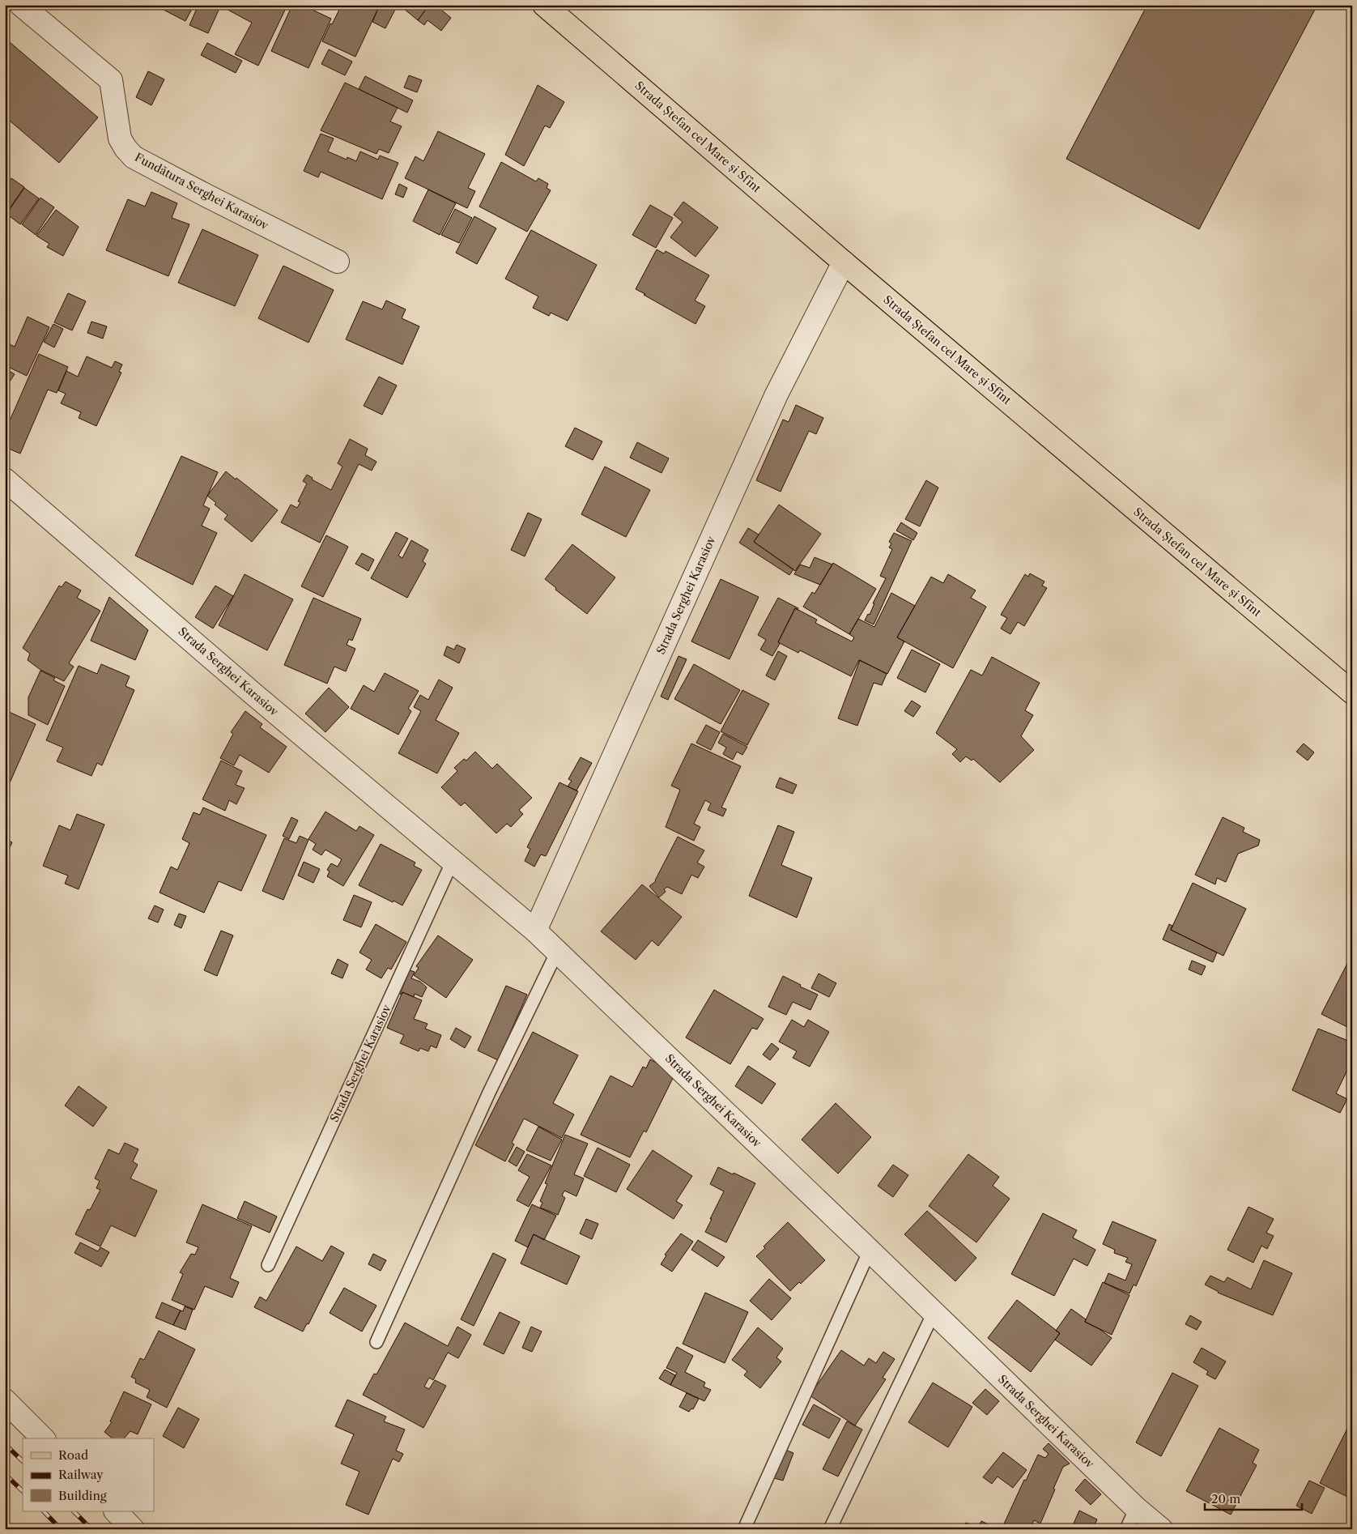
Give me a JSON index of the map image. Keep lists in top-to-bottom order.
{
  "streets": {
    "main road": ["Strada Ștefan cel Mare și Sfînt"],
    "street": ["Fundătura Serghei Karasiov", "Strada Serghei Karasiov"]
  },
  "crossings": [
    ["Strada Ștefan cel Mare și Sfînt", "Strada Serghei Karasiov"]
  ],
  "legend": ["Road", "Railway", "Building"],
  "scale_bar": "20 m"
}
